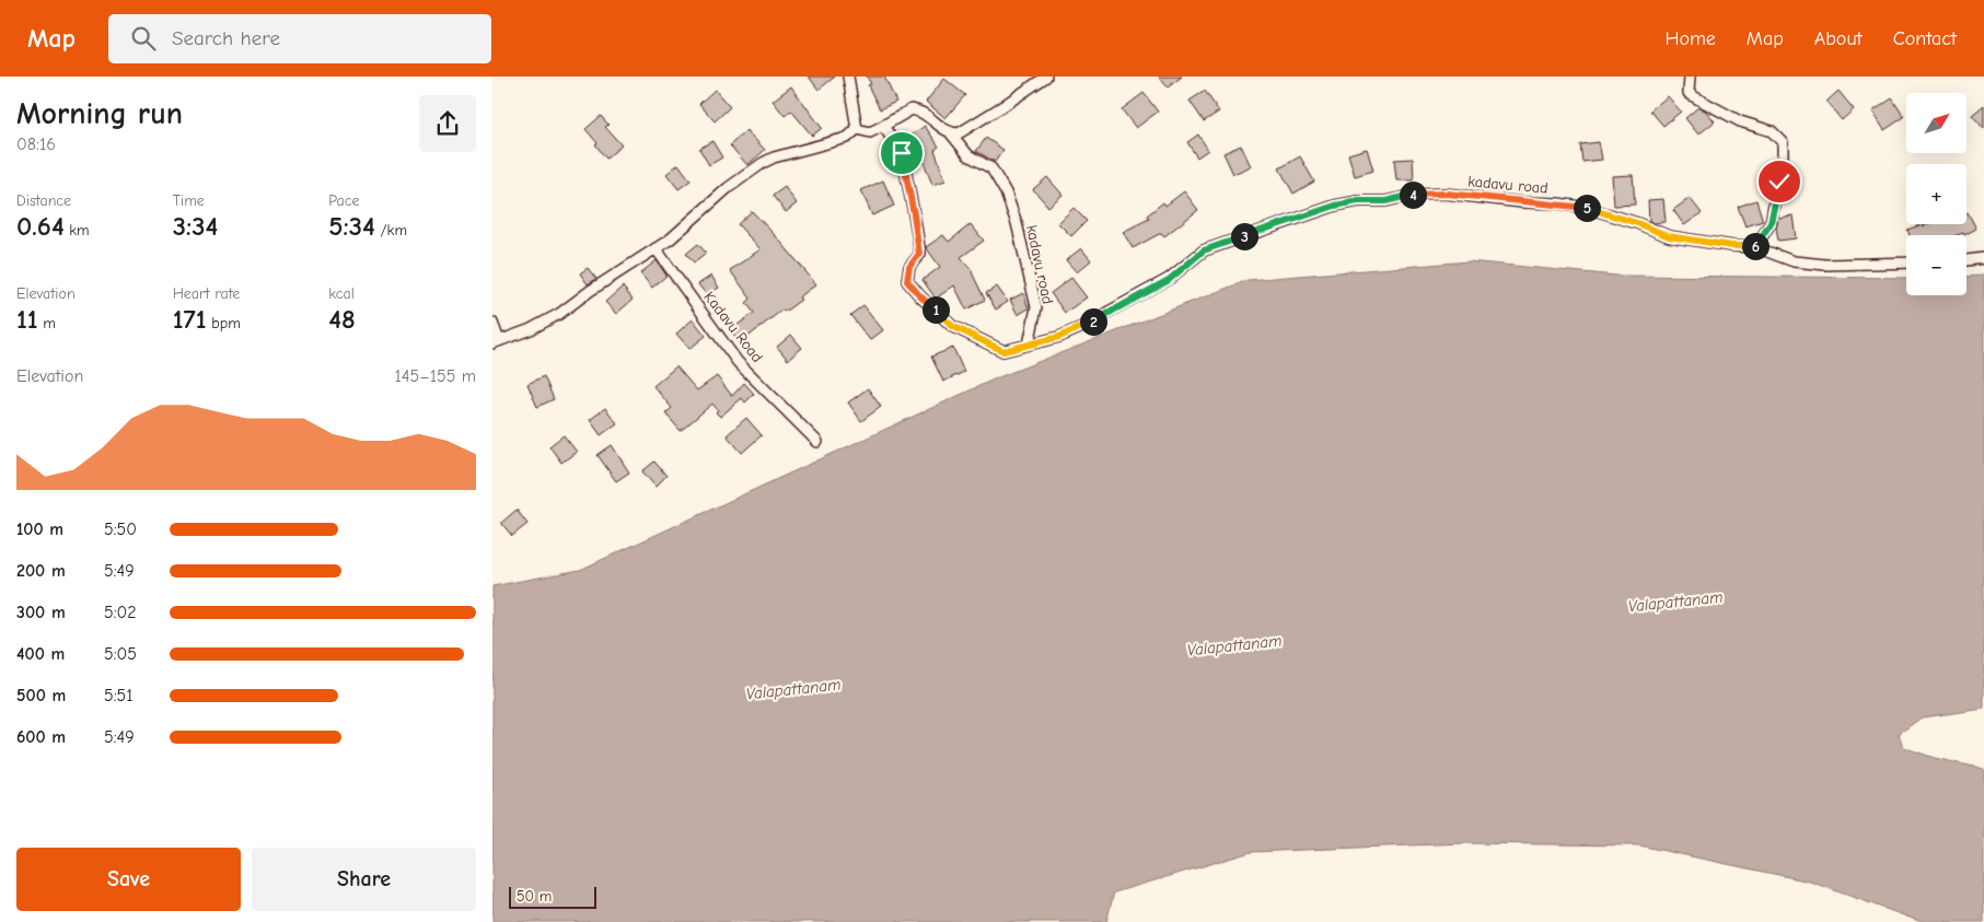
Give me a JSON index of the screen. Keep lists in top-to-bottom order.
{
  "streets": {
    "street": ["kadavu road", "Kadavu Road"]
  },
  "water": ["Valapattanam"],
  "scale_bar": "50 m",
  "north": "top right",
  "page": {
    "header": "Map",
    "search": "Search here",
    "nav": [
      "Home",
      "Map",
      "About",
      "Contact"
    ],
    "heading": ["Morning run", "08:16"],
    "map_buttons": ["+", "−"],
    "stats": [
      ["Distance", "0.64 km"],
      ["Time", "3:34"],
      ["Pace", "5:34 /km"],
      ["Elevation", "11 m"],
      ["Heart rate", "171 bpm"],
      ["kcal", "48"]
    ],
    "pins": [
      "4",
      "5",
      "3",
      "6",
      "1",
      "2"
    ],
    "chart": ["Elevation", "145–155 m"],
    "list": [
      {
        "name": "100 m",
        "note": "5:50"
      },
      {
        "name": "200 m",
        "note": "5:49"
      },
      {
        "name": "300 m",
        "note": "5:02"
      },
      {
        "name": "400 m",
        "note": "5:05"
      },
      {
        "name": "500 m",
        "note": "5:51"
      },
      {
        "name": "600 m",
        "note": "5:49"
      }
    ],
    "buttons": ["Save", "Share"],
    "scale": "50 m"
  }
}
